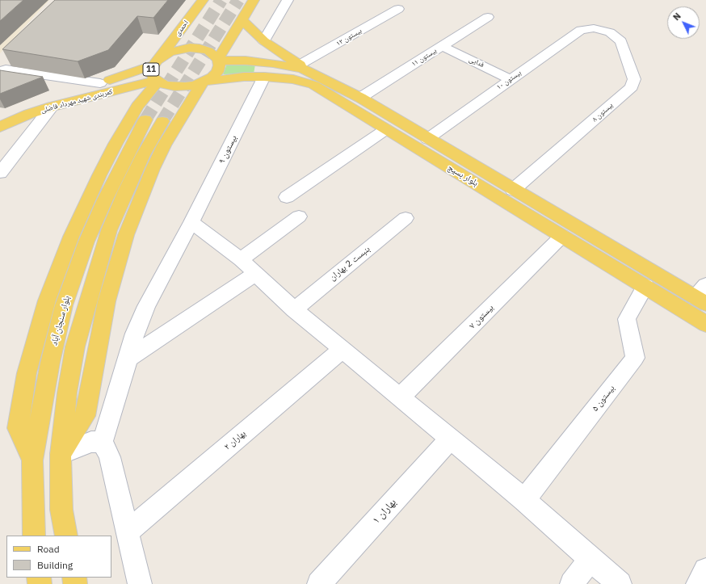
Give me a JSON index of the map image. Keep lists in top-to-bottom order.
{
  "streets": {
    "main road": [
      "احمدی",
      "11",
      "کمربندی شهید مهرداد فاضلی",
      "بلوار بسیج",
      "بلوار سنجان آباد"
    ],
    "street": [
      "بیستون ۱۲",
      "بیستون ۱۱",
      "فدایی",
      "بیستون ۱۰",
      "بیستون ۸",
      "بیستون ۹",
      "بنبست 2 بهاران",
      "بیستون ۷",
      "بیستون ۵",
      "بهاران ۲",
      "بهاران ۱"
    ]
  },
  "crossings": [
    ["احمدی", "11"],
    ["احمدی", "کمربندی شهید مهرداد فاضلی"],
    ["بیستون ۱۲", "بلوار بسیج"],
    ["بیستون ۱۱", "فدایی"],
    ["بیستون ۱۱", "بلوار بسیج"],
    ["فدایی", "بیستون ۱۰"],
    ["11", "کمربندی شهید مهرداد فاضلی"],
    ["11", "بلوار بسیج"],
    ["بیستون ۱۰", "بیستون ۸"],
    ["بیستون ۱۰", "بلوار بسیج"],
    ["بیستون ۸", "بلوار بسیج"],
    ["بیستون ۹", "بلوار بسیج"],
    ["بلوار بسیج", "بیستون ۷"],
    ["بلوار بسیج", "بیستون ۵"]
  ],
  "legend": ["Road", "Building"],
  "north": "top left"
}
